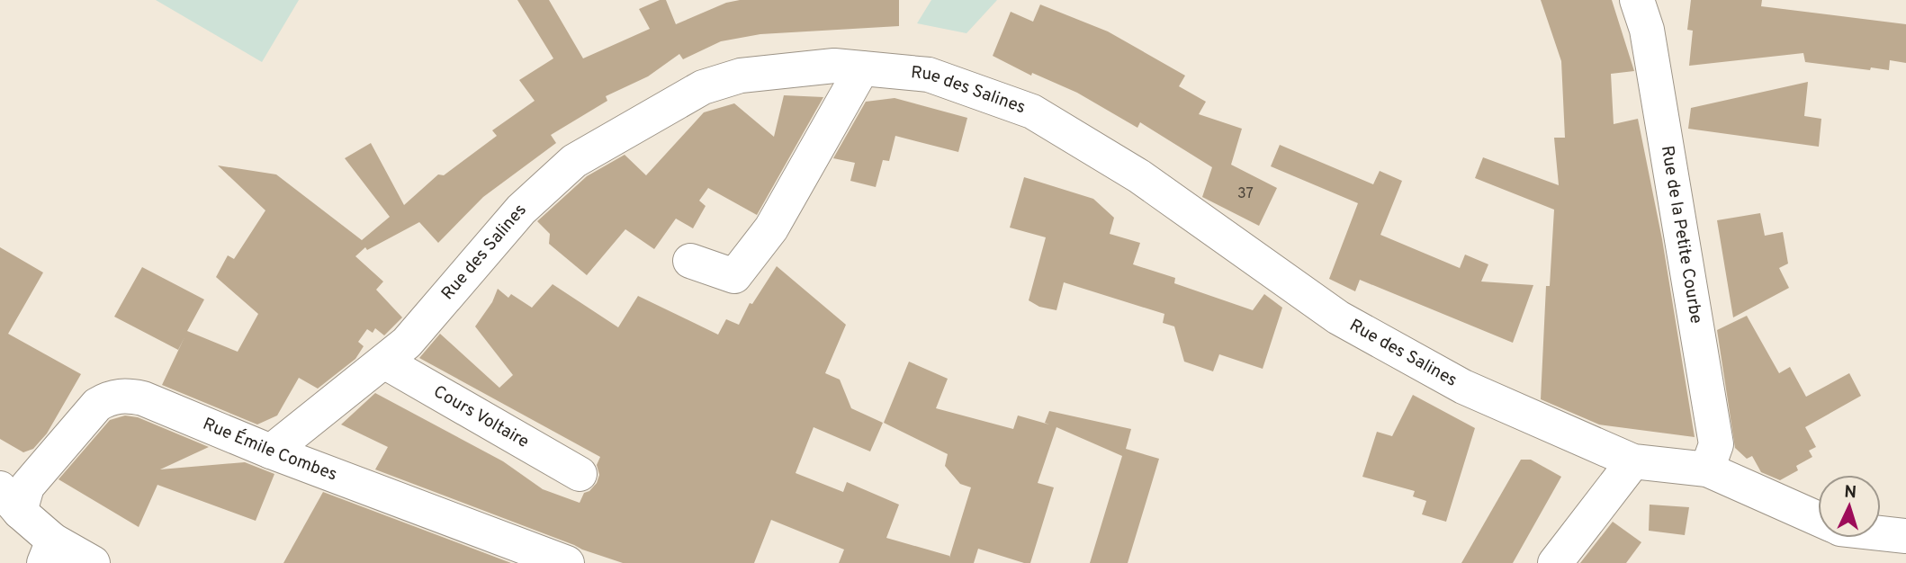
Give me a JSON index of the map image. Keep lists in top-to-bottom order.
{
  "streets": {
    "street": [
      "Rue des Salines",
      "Rue de la Petite Courbe",
      "Cours Voltaire",
      "Rue Émile Combes"
    ]
  },
  "crossings": [
    ["Rue des Salines", "Rue de la Petite Courbe"],
    ["Rue des Salines", "Cours Voltaire"],
    ["Rue des Salines", "Rue Émile Combes"]
  ],
  "house_numbers": ["37"],
  "north": "top"
}
